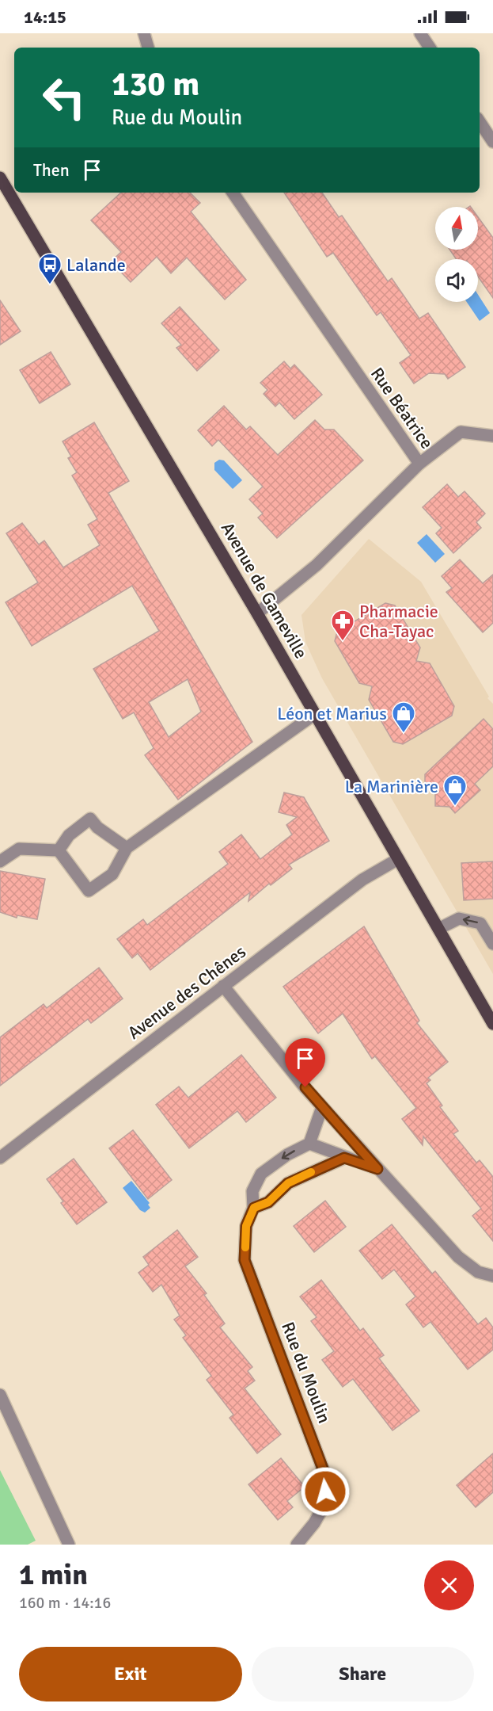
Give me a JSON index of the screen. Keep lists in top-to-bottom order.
{
  "streets": {
    "main road": ["Avenue de Gameville"],
    "street": ["Rue Béatrice", "Avenue des Chênes", "Rue du Moulin"]
  },
  "crossings": [
    ["Rue Béatrice", "Avenue de Gameville"],
    ["Avenue de Gameville", "Avenue des Chênes"]
  ],
  "places": {
    "bus stop": ["Lalande"],
    "pharmacy": ["Pharmacie Cha-Tayac"],
    "shop": ["Léon et Marius", "La Marinière"]
  },
  "north": "top",
  "page": {
    "status": "14:15",
    "turn": ["130 m", "Rue du Moulin"],
    "then": "Then",
    "heading": ["1 min", "160 m · 14:16"],
    "buttons": ["Exit", "Share"]
  }
}
